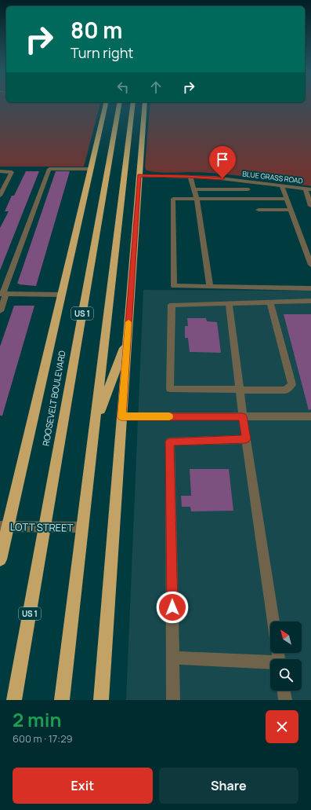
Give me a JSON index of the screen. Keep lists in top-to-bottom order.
{
  "streets": {
    "highway": ["US 1", "ROOSEVELT BOULEVARD"],
    "street": ["BLUE GRASS ROAD", "LOTT STREET"]
  },
  "crossings": [
    ["ROOSEVELT BOULEVARD", "LOTT STREET"]
  ],
  "north": "top left",
  "page": {
    "turn": ["80 m", "Turn right"],
    "heading": ["2 min", "600 m · 17:29"],
    "buttons": ["Exit", "Share"]
  }
}
